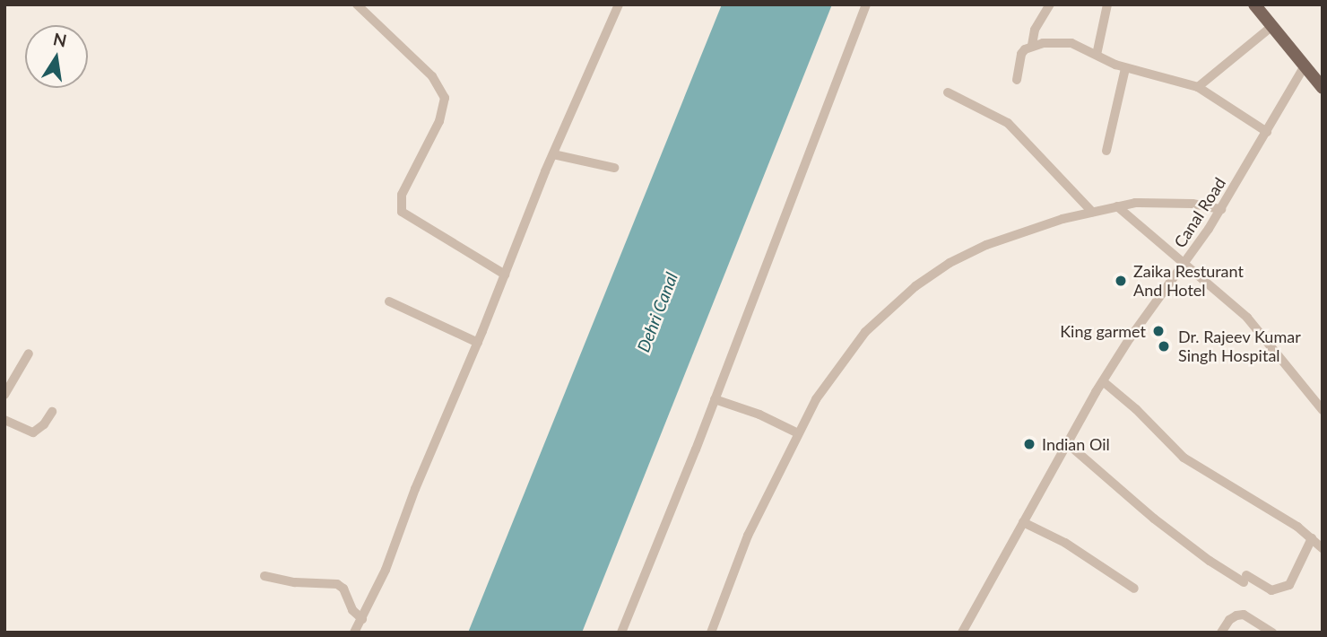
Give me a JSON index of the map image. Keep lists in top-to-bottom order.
{
  "streets": {
    "street": ["Canal Road"]
  },
  "water": ["Dehri Canal"],
  "places": [
    "Zaika Resturant And Hotel",
    "King garmet",
    "Dr. Rajeev Kumar Singh Hospital",
    "Indian Oil"
  ],
  "north": "top"
}
